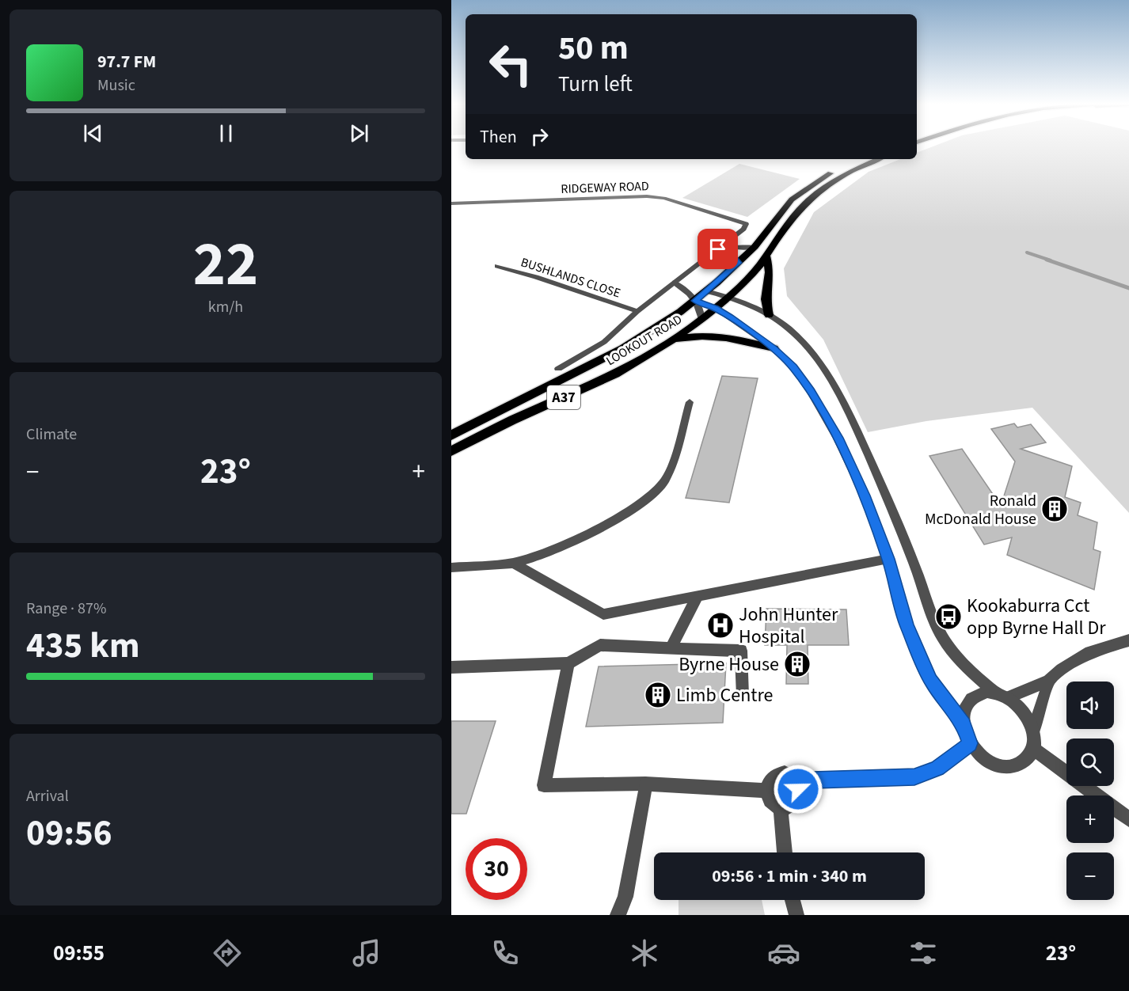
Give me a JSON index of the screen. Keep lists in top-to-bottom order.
{
  "streets": {
    "highway": ["LOOKOUT ROAD", "A37"],
    "street": ["RIDGEWAY ROAD", "BUSHLANDS CLOSE"]
  },
  "crossings": [
    ["RIDGEWAY ROAD", "BUSHLANDS CLOSE"]
  ],
  "places": {
    "building": ["Ronald McDonald House", "Byrne House", "Limb Centre"],
    "bus stop": ["Kookaburra Cct opp Byrne Hall Dr"],
    "hospital": ["John Hunter Hospital"]
  },
  "page": {
    "turn": ["50 m", "Turn left"],
    "song": ["97.7 FM", "Music"],
    "then": "Then",
    "tile": [
      ["22", "km/h"],
      "Climate",
      ["Range · 87%", "435 km"],
      ["Arrival", "09:56"]
    ],
    "heat": ["−", "23°", "+"],
    "map_buttons": ["+", "−"],
    "limit": "30",
    "trip": "09:56 · 1 min · 340 m",
    "tabs": ["09:55", "23°"]
  }
}
